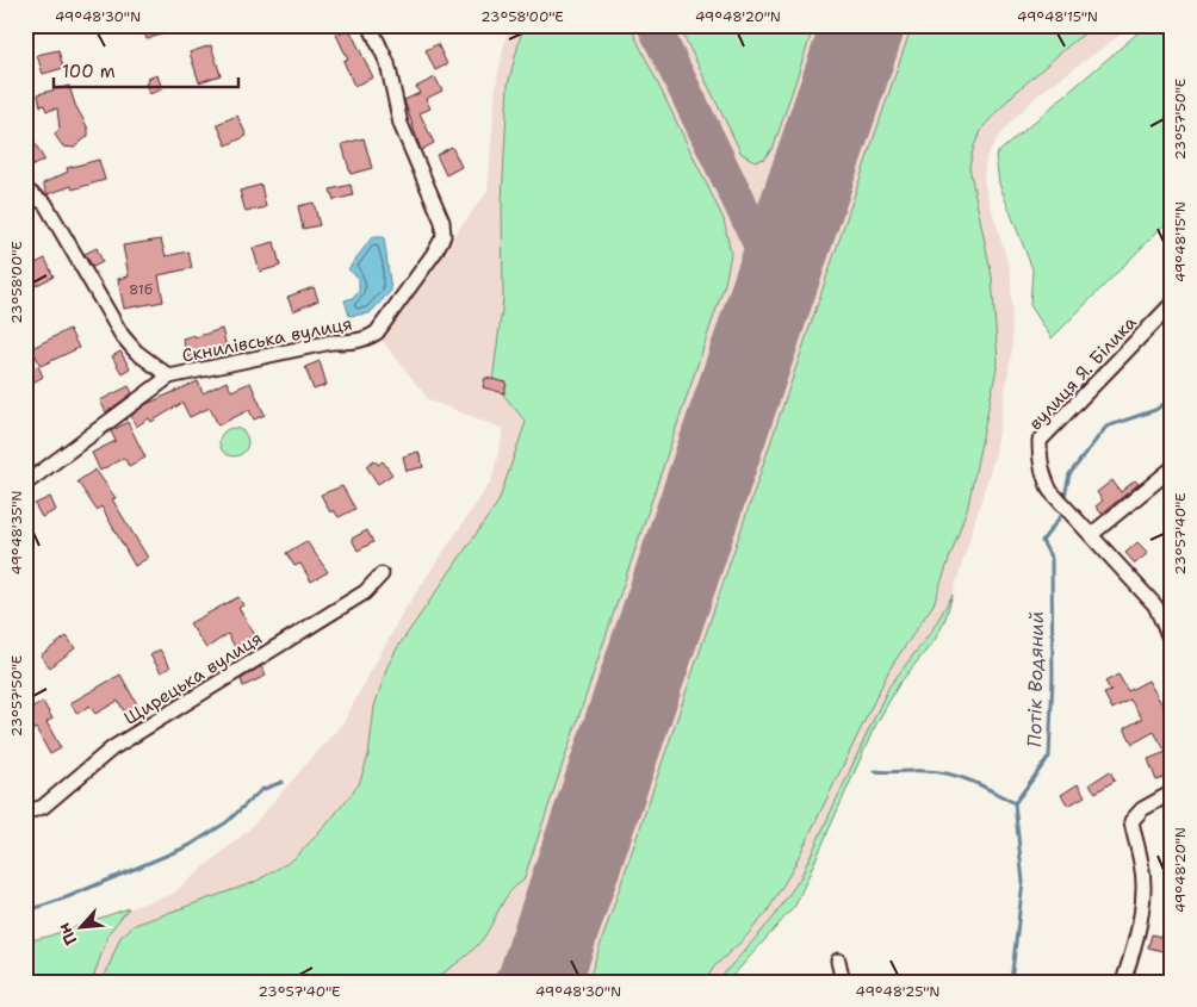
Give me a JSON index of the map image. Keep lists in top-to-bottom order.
{
  "streets": {
    "street": ["Скнилівська вулиця", "вулиця Я. Білика", "Щирецька вулиця"]
  },
  "water": ["Потік Водяний"],
  "house_numbers": ["81б"],
  "scale_bar": "100 m",
  "north": "bottom left",
  "coordinates": [
    "49°48'30\"N",
    "23°58'00\"E",
    "49°48'20\"N",
    "49°48'15\"N",
    "23°57'50\"E",
    "49°48'35\"N",
    "23°57'40\"E",
    "49°48'25\"N"
  ]
}
